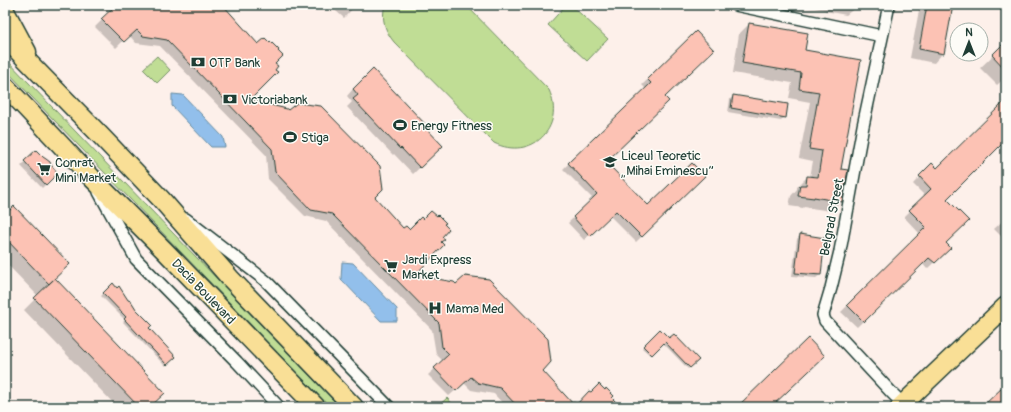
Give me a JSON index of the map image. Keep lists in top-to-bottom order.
{
  "streets": {
    "main road": ["Dacia Boulevard"],
    "street": ["Belgrad Street"]
  },
  "places": {
    "bank": ["OTP Bank", "Victoriabank"],
    "sports": ["Energy Fitness", "Stiga"],
    "school or university": ["Liceul Teoretic „Mihai Eminescu”"],
    "supermarket": ["Conrat Mini Market", "Jardi Express Market"],
    "hospital": ["Mama Med"]
  },
  "north": "top"
}
